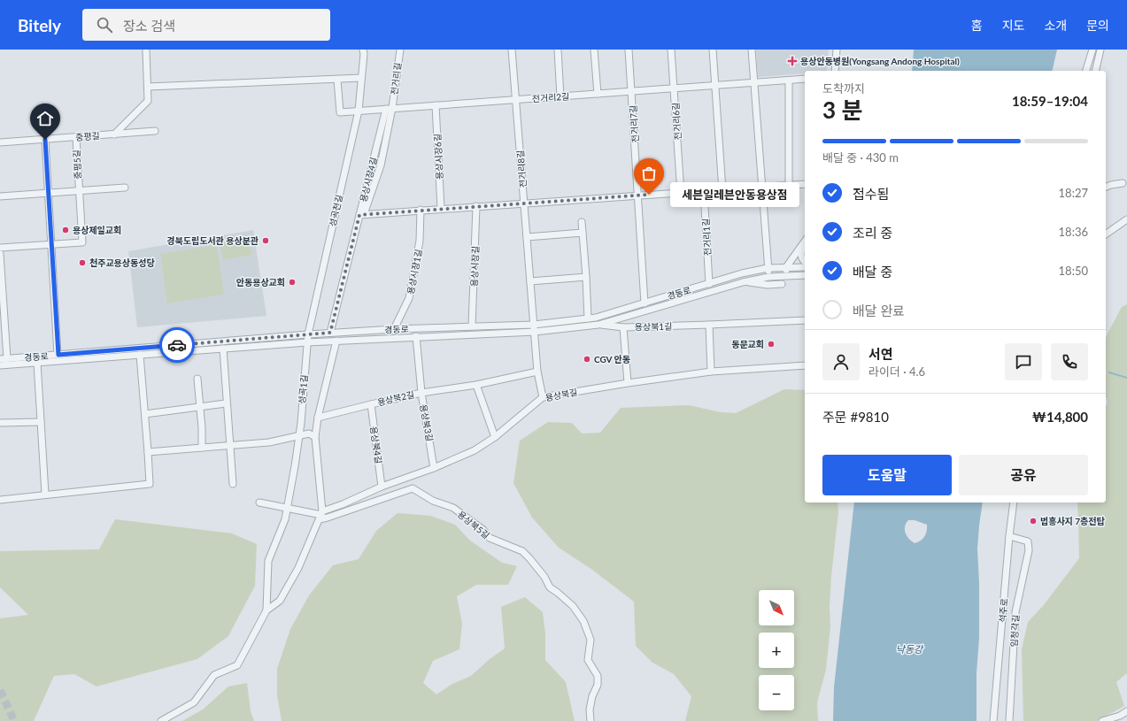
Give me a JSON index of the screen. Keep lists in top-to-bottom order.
{
  "streets": {
    "street": [
      "전거리길",
      "전거리2길",
      "전거리6길",
      "전거리7길",
      "중평길",
      "용상시장6길",
      "중평5길",
      "전거리8길",
      "성곡천길",
      "전거리1길",
      "용상시장길",
      "용상시장1길",
      "경동로",
      "용상북1길",
      "성곡1길",
      "용상북길",
      "용상북2길",
      "용상북3길",
      "용상북4길",
      "용상북5길",
      "석주로",
      "임청각길"
    ]
  },
  "crossings": [
    ["전거리길", "전거리2길"],
    ["전거리2길", "전거리6길"],
    ["전거리2길", "전거리7길"],
    ["전거리2길", "용상시장6길"],
    ["전거리2길", "전거리8길"],
    ["전거리2길", "성곡천길"],
    ["전거리7길", "경동로"],
    ["중평길", "중평5길"],
    ["전거리8길", "경동로"],
    ["전거리8길", "용상북길"],
    ["전거리8길", "용상북2길"],
    ["성곡천길", "경동로"],
    ["성곡천길", "성곡1길"],
    ["전거리1길", "경동로"],
    ["용상시장길", "경동로"],
    ["용상시장1길", "경동로"],
    ["경동로", "용상북1길"],
    ["경동로", "성곡1길"],
    ["경동로", "용상북3길"],
    ["용상북길", "용상북3길"],
    ["용상북길", "용상북4길"],
    ["용상북길", "용상북5길"],
    ["용상북2길", "용상북3길"],
    ["용상북2길", "용상북4길"],
    ["석주로", "임청각길"]
  ],
  "water": ["낙동강"],
  "places": {
    "health": ["용상안동병원(Yongsang Andong Hospital)"],
    "other": [
      "세븐일레븐안동용상점",
      "용상제일교회",
      "경북도립도서관 용상분관",
      "천주교용상동성당",
      "안동용상교회",
      "동문교회",
      "CGV 안동",
      "법흥사지 7층전탑"
    ]
  },
  "north": "bottom right",
  "page": {
    "header": "Bitely",
    "search": "장소 검색",
    "nav": [
      "홈",
      "지도",
      "소개",
      "문의"
    ],
    "heading": ["3 분", "도착까지", "18:59–19:04"],
    "panel": [
      "서연",
      "라이더 · 4.6",
      "주문 #9810",
      "₩14,800"
    ],
    "bar": "배달 중 · 430 m",
    "list": [
      ["접수됨", "18:27"],
      ["조리 중", "18:36"],
      ["배달 중", "18:50"],
      "배달 완료"
    ],
    "bubble": "세븐일레븐안동용상점",
    "buttons": ["도움말", "공유"],
    "map_buttons": ["+", "−"]
  }
}
